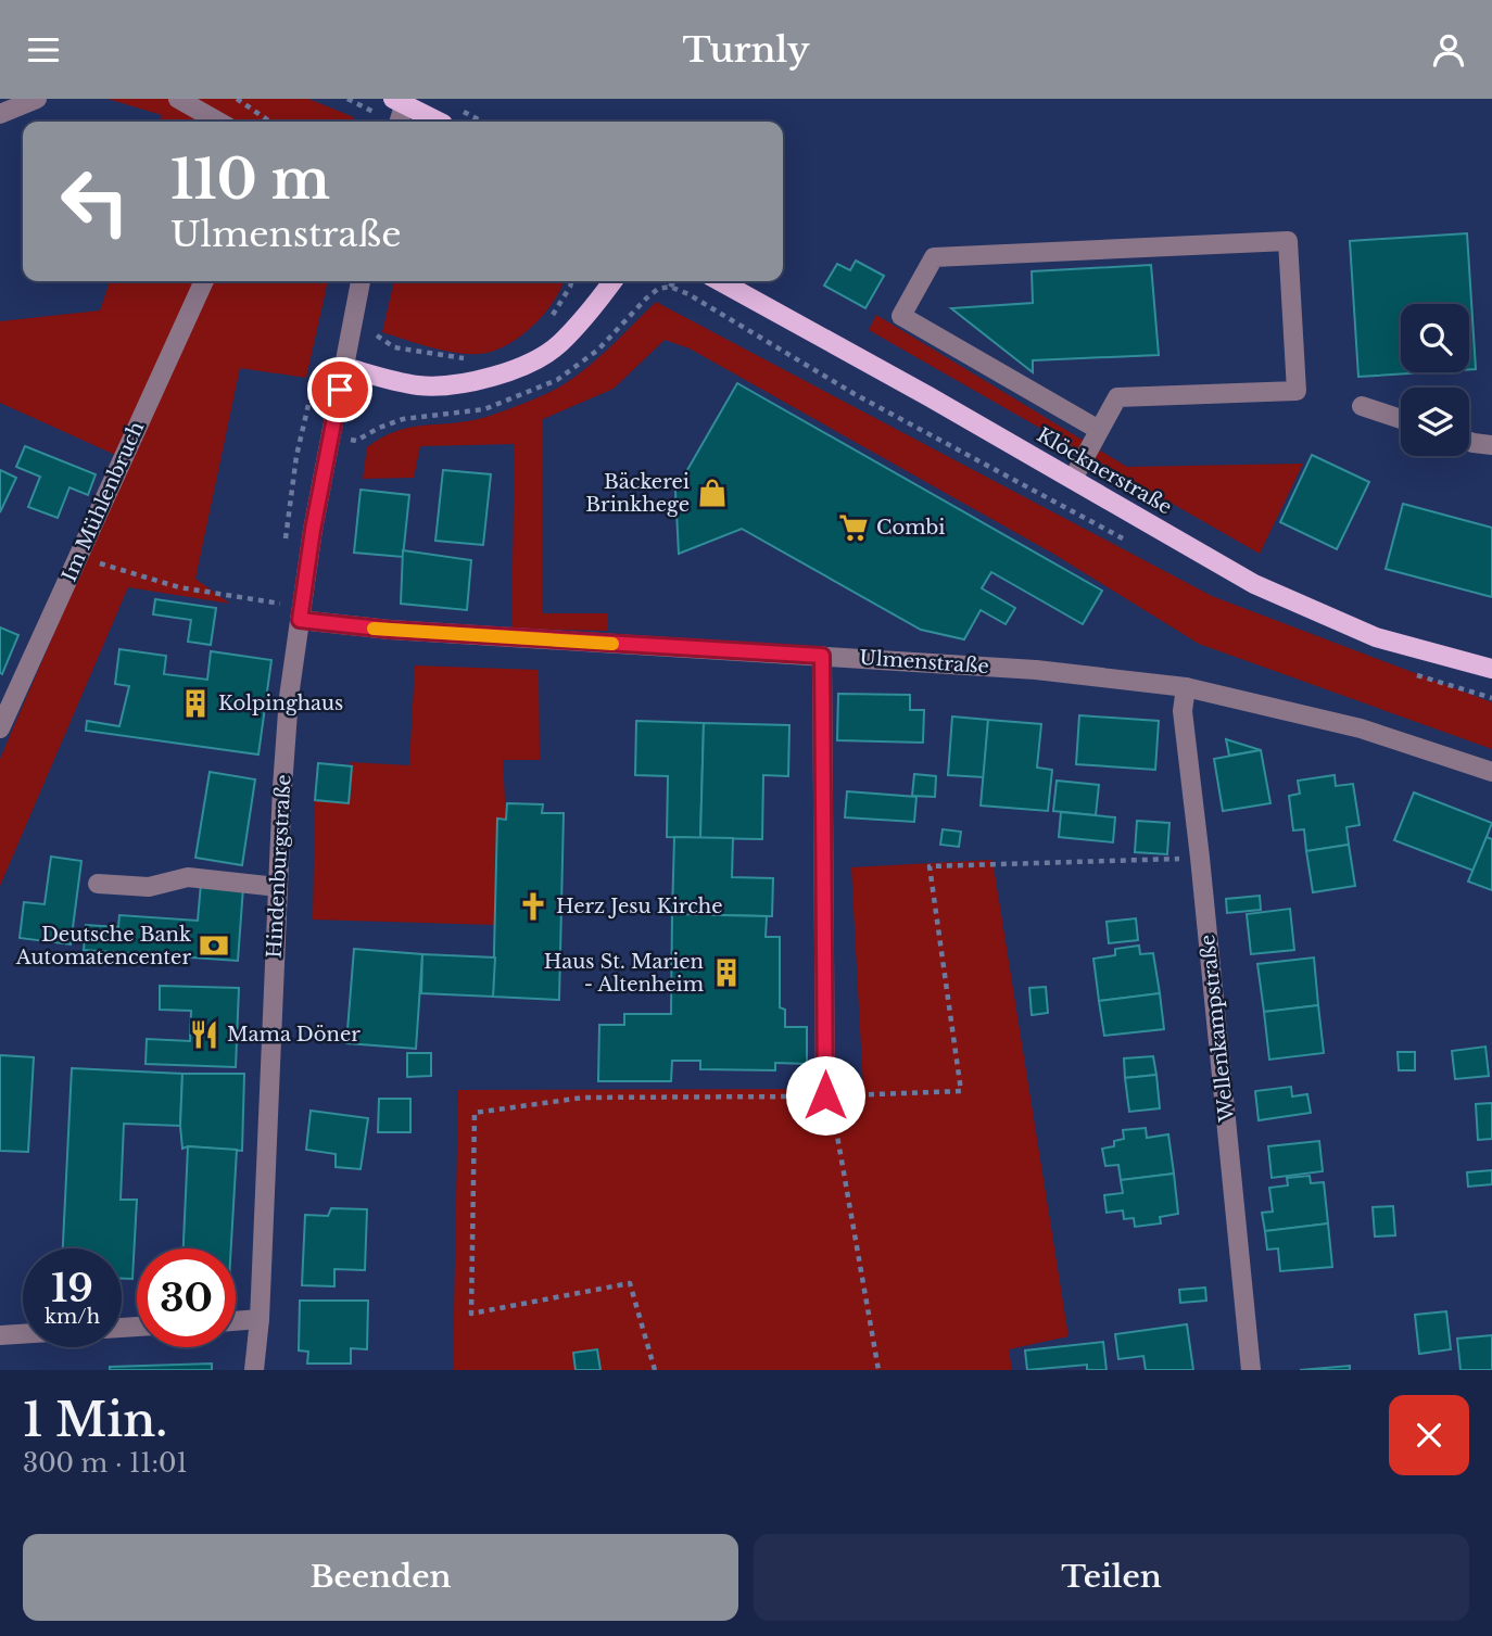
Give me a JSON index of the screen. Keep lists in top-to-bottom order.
{
  "streets": {
    "main road": ["Klöcknerstraße"],
    "street": [
      "Im Mühlenbruch",
      "Ulmenstraße",
      "Hindenburgstraße",
      "Wellenkampstraße"
    ]
  },
  "crossings": [
    ["Ulmenstraße", "Hindenburgstraße"],
    ["Ulmenstraße", "Wellenkampstraße"]
  ],
  "places": {
    "shop": ["Bäckerei Brinkhege"],
    "supermarket": ["Combi"],
    "building": ["Kolpinghaus", "Haus St. Marien - Altenheim"],
    "church": ["Herz Jesu Kirche"],
    "bank": ["Deutsche Bank Automatencenter"],
    "restaurant": ["Mama Döner"]
  },
  "page": {
    "header": "Turnly",
    "turn": ["110 m", "Ulmenstraße"],
    "speed": "19 km/h",
    "limit": "30",
    "heading": ["1 Min.", "300 m · 11:01"],
    "buttons": ["Beenden", "Teilen"]
  }
}
